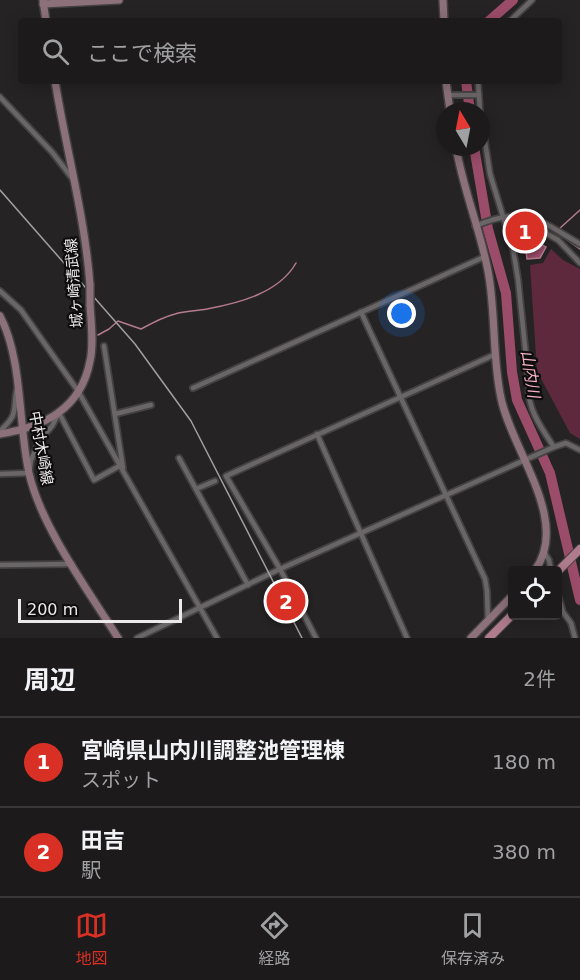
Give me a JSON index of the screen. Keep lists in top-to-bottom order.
{
  "streets": {
    "main road": ["城ヶ崎清武線", "中村木崎線"]
  },
  "crossings": [
    ["城ヶ崎清武線", "中村木崎線"]
  ],
  "water": ["山内川"],
  "scale_bar": "200 m",
  "north": "top",
  "page": {
    "search": "ここで検索",
    "pins": ["1", "2"],
    "scale": "200 m",
    "heading": ["周辺", "2件"],
    "list": [
      {
        "mark": "1",
        "name": "宮崎県山内川調整池管理棟",
        "note": "スポット",
        "value": "180 m"
      },
      {
        "mark": "2",
        "name": "田吉",
        "note": "駅",
        "value": "380 m"
      }
    ],
    "nav": ["地図", "経路", "保存済み"]
  }
}
